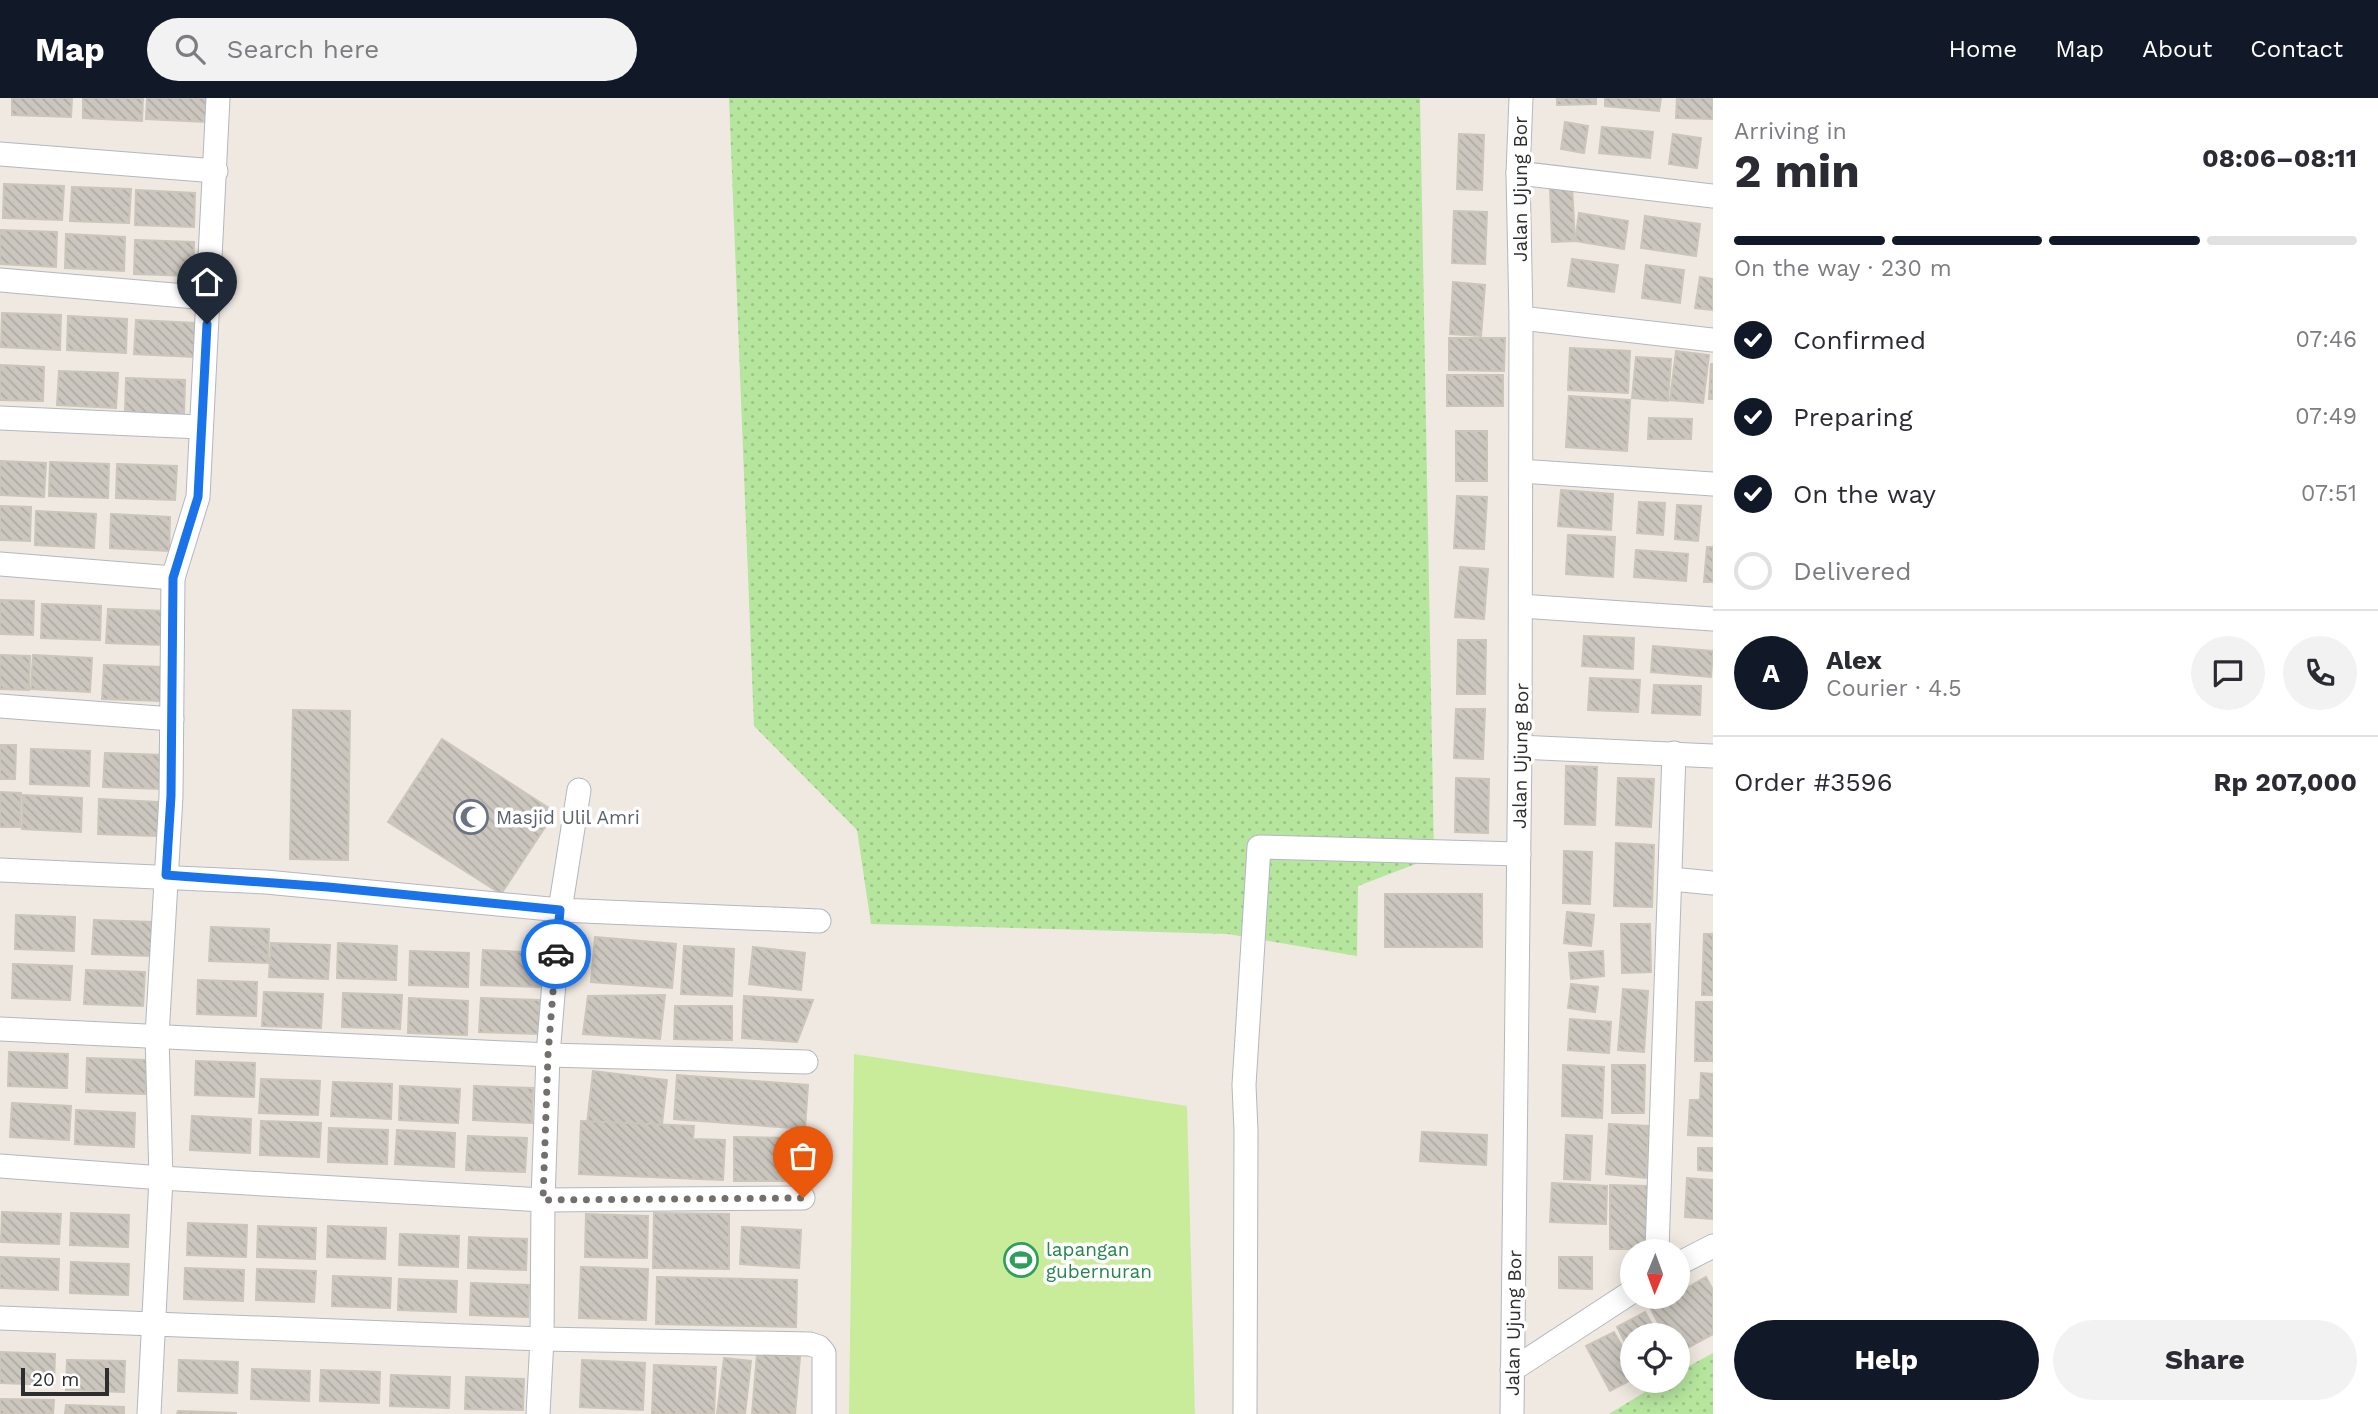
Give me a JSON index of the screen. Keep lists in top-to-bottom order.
{
  "streets": {
    "street": ["Jalan Ujung Bor"]
  },
  "places": {
    "mosque": ["Masjid Ulil Amri"],
    "sports": ["lapangan gubernuran"]
  },
  "scale_bar": "20 m",
  "north": "bottom",
  "page": {
    "header": "Map",
    "search": "Search here",
    "nav": [
      "Home",
      "Map",
      "About",
      "Contact"
    ],
    "heading": ["2 min", "Arriving in", "08:06–08:11"],
    "panel": [
      "Alex",
      "Courier · 4.5",
      "Order #3596",
      "Rp 207,000"
    ],
    "bar": "On the way · 230 m",
    "list": [
      ["Confirmed", "07:46"],
      ["Preparing", "07:49"],
      ["On the way", "07:51"],
      "Delivered"
    ],
    "round": "A",
    "buttons": ["Help", "Share"],
    "scale": "20 m"
  }
}
